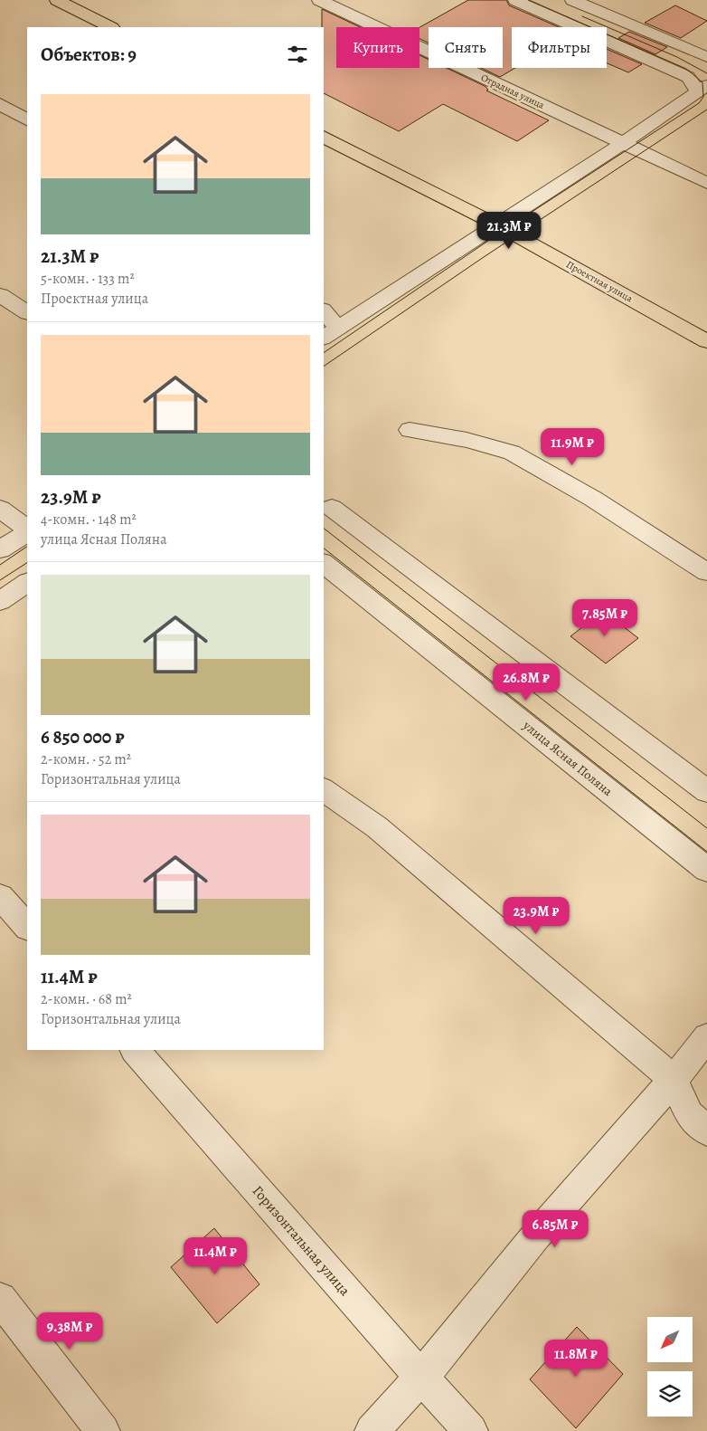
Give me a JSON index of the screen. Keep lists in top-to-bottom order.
{
  "streets": {
    "main road": ["Проектная улица"],
    "street": ["Отрадная улица", "улица Ясная Поляна", "Горизонтальная улица"]
  },
  "north": "bottom left",
  "page": {
    "chip": ["Купить", "Снять", "Фильтры"],
    "heading": "Объектов: 9",
    "list": [
      {
        "name": "21.3M ₽",
        "note": "5-комн. · 133 m² · Проектная улица"
      },
      {
        "name": "23.9M ₽",
        "note": "4-комн. · 148 m² · улица Ясная Поляна"
      },
      {
        "name": "6 850 000 ₽",
        "note": "2-комн. · 52 m² · Горизонтальная улица"
      },
      {
        "name": "11.4M ₽",
        "note": "2-комн. · 68 m² · Горизонтальная улица"
      }
    ],
    "price": [
      "21.3M ₽",
      "11.9M ₽",
      "7.85M ₽",
      "26.8M ₽",
      "23.9M ₽",
      "6.85M ₽",
      "11.4M ₽",
      "9.38M ₽",
      "11.8M ₽"
    ]
  }
}
